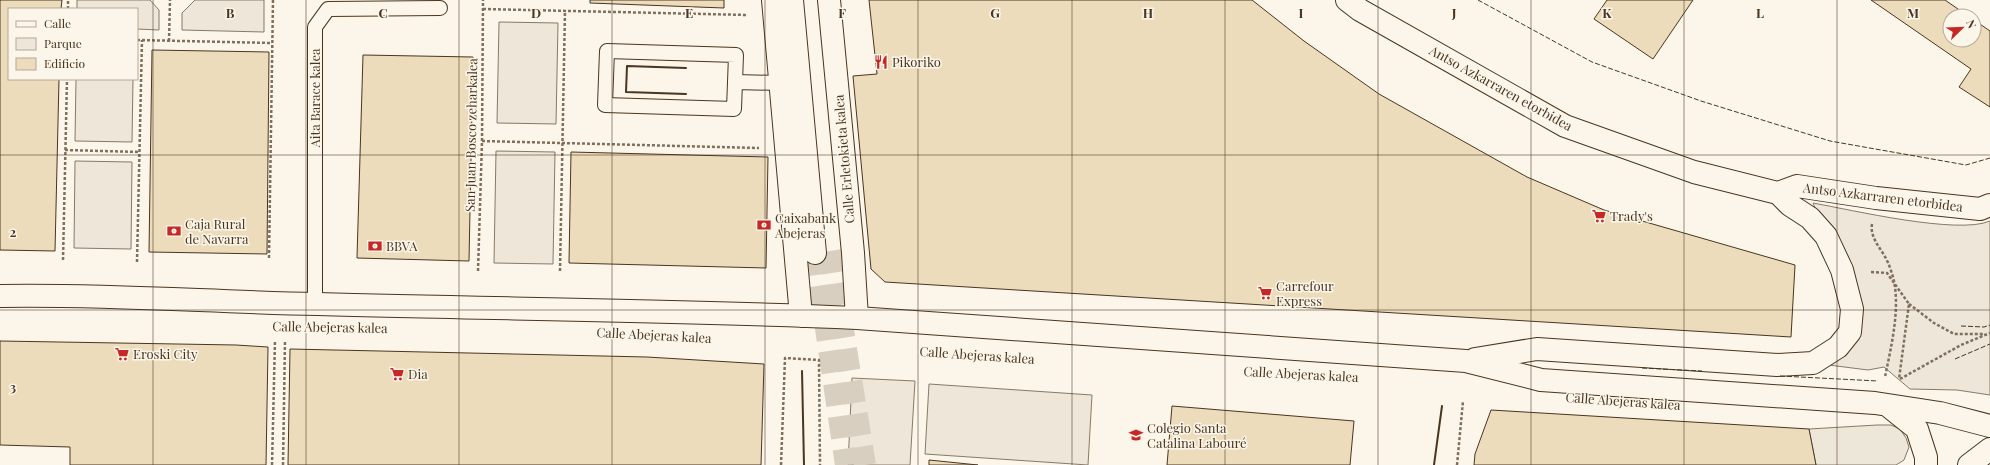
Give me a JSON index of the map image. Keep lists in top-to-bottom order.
{
  "streets": {
    "street": ["Antso Azkarraren etorbidea", "Calle Erletokieta kalea", "Calle Abejeras kalea"],
    "lane": ["Aita Barace kalea"],
    "path": ["San Juan Bosco zeharkalea"]
  },
  "crossings": [
    ["Antso Azkarraren etorbidea", "Calle Abejeras kalea"],
    ["Aita Barace kalea", "Calle Abejeras kalea"],
    ["Calle Erletokieta kalea", "Calle Abejeras kalea"]
  ],
  "places": {
    "restaurant": ["Pikoriko"],
    "supermarket": [
      "Trady's",
      "Carrefour Express",
      "Eroski City",
      "Dia"
    ],
    "bank": ["Caixabank Abejeras", "Caja Rural de Navarra", "BBVA"],
    "school or university": ["Colegio Santa Catalina Labouré"]
  },
  "legend": ["Calle", "Parque", "Edificio"],
  "north": "top right",
  "grid": {
    "columns": [
      "B",
      "C",
      "D",
      "E",
      "F",
      "G",
      "H",
      "I",
      "J",
      "K",
      "L",
      "M"
    ],
    "rows": ["2", "3"]
  }
}
